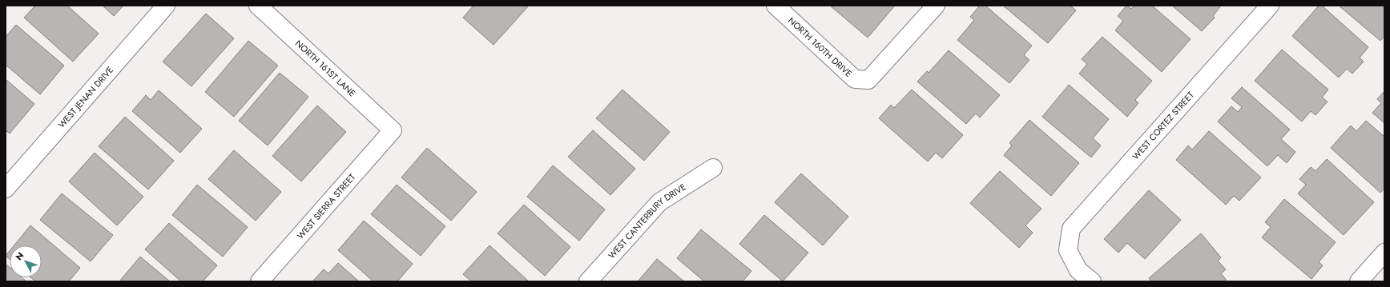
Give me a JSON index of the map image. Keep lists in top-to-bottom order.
{
  "streets": {
    "street": [
      "NORTH 160TH DRIVE",
      "NORTH 161ST LANE",
      "WEST JENAN DRIVE",
      "WEST CORTEZ STREET",
      "WEST SIERRA STREET",
      "WEST CANTERBURY DRIVE"
    ]
  },
  "crossings": [
    ["NORTH 161ST LANE", "WEST SIERRA STREET"]
  ],
  "north": "top left"
}
